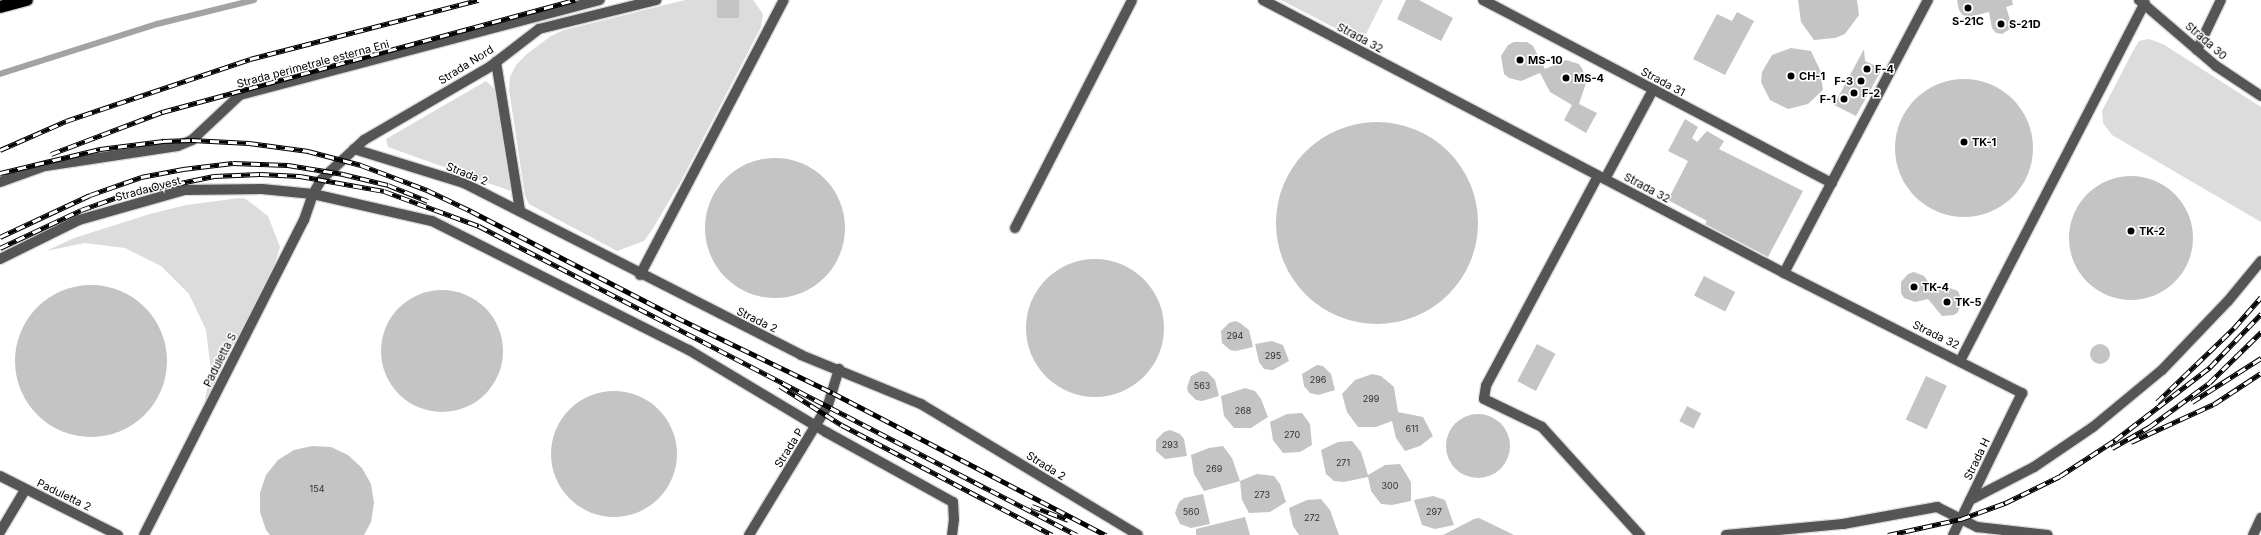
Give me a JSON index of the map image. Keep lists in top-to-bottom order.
{
  "streets": {
    "lane": [
      "Strada 32",
      "Strada 30",
      "Strada perimetrale esterna Eni",
      "Strada Nord",
      "Strada 31",
      "Strada 2",
      "Strada Ovest",
      "Paduletta S",
      "Strada P",
      "Strada H",
      "Paduletta 2"
    ]
  },
  "crossings": [
    ["Strada 32", "Strada H"],
    ["Strada Nord", "Strada 2"],
    ["Strada Nord", "Strada Ovest"],
    ["Strada Nord", "Paduletta S"],
    ["Strada 2", "Strada P"],
    ["Strada Ovest", "Paduletta S"],
    ["Strada Ovest", "Strada P"]
  ],
  "places": [
    "S-21C",
    "S-21D",
    "MS-10",
    "F-4",
    "CH-1",
    "MS-4",
    "F-3",
    "F-2",
    "F-1",
    "TK-1",
    "TK-2",
    "TK-4",
    "TK-5"
  ],
  "house_numbers": [
    "294",
    "295",
    "296",
    "563",
    "299",
    "268",
    "611",
    "270",
    "293",
    "271",
    "269",
    "300",
    "154",
    "273",
    "560",
    "297",
    "272"
  ]
}
